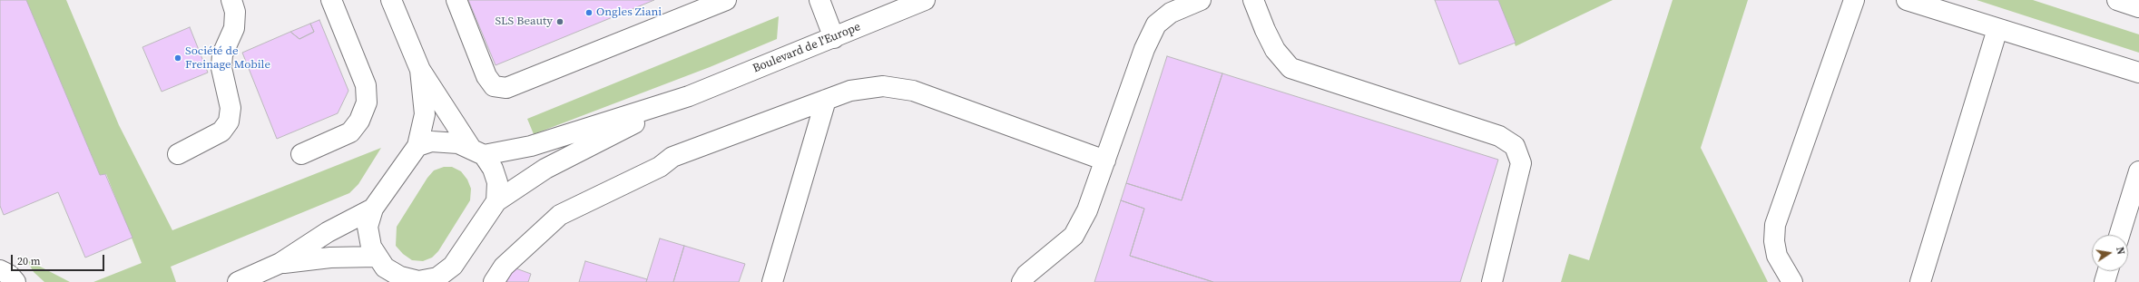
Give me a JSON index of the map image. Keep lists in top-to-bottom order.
{
  "streets": {
    "street": ["Boulevard de l'Europe"]
  },
  "places": ["Ongles Ziani", "SLS Beauty", "Société de Freinage Mobile"],
  "scale_bar": "20 m",
  "north": "right"
}
